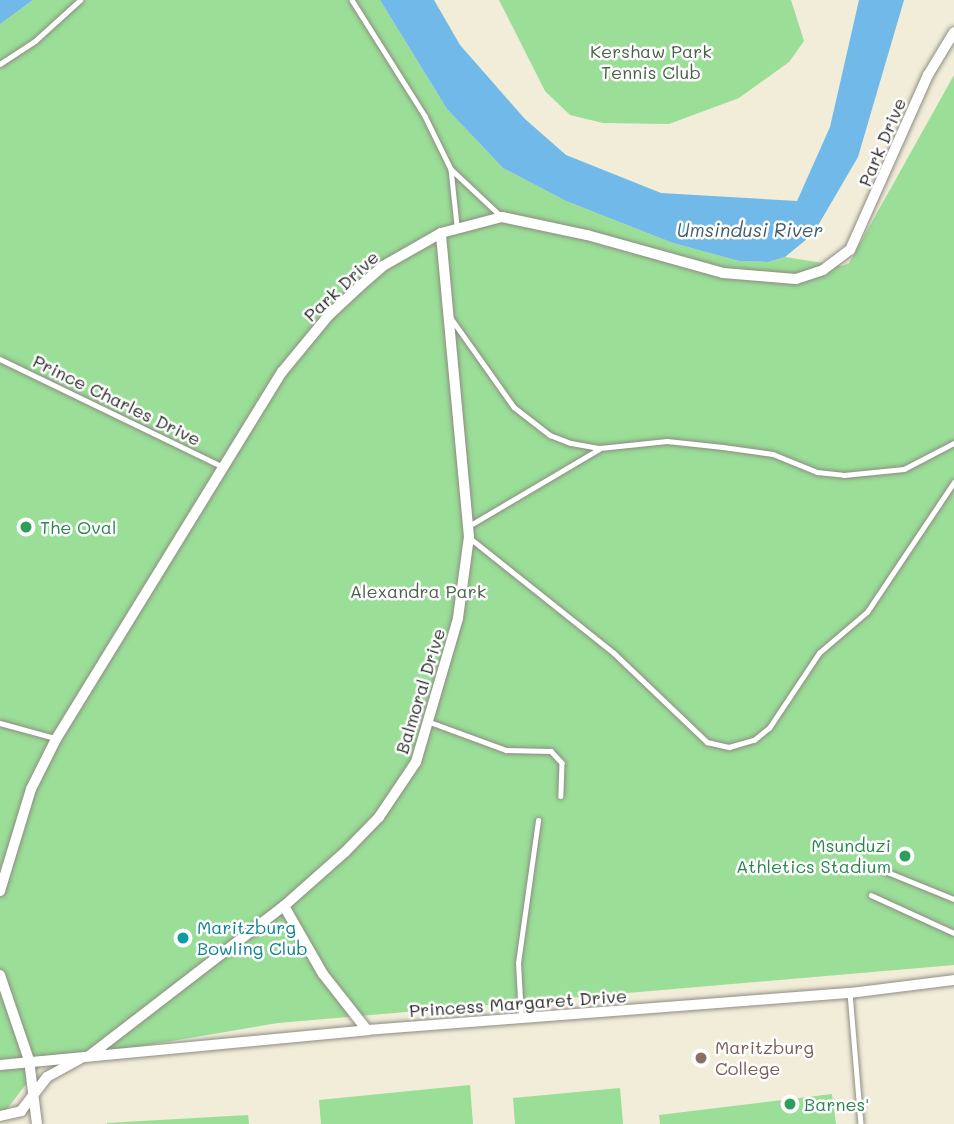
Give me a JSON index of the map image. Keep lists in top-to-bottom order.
{
  "streets": {
    "street": ["Park Drive", "Balmoral Drive", "Princess Margaret Drive"],
    "lane": ["Prince Charles Drive"]
  },
  "crossings": [
    ["Park Drive", "Prince Charles Drive"],
    ["Park Drive", "Balmoral Drive"],
    ["Balmoral Drive", "Princess Margaret Drive"]
  ],
  "water": ["Umsindusi River"],
  "parks": ["Kershaw Park Tennis Club", "Alexandra Park"],
  "places": [
    "The Oval",
    "Msunduzi Athletics Stadium",
    "Maritzburg Bowling Club",
    "Maritzburg College",
    "Barnes'"
  ]
}
